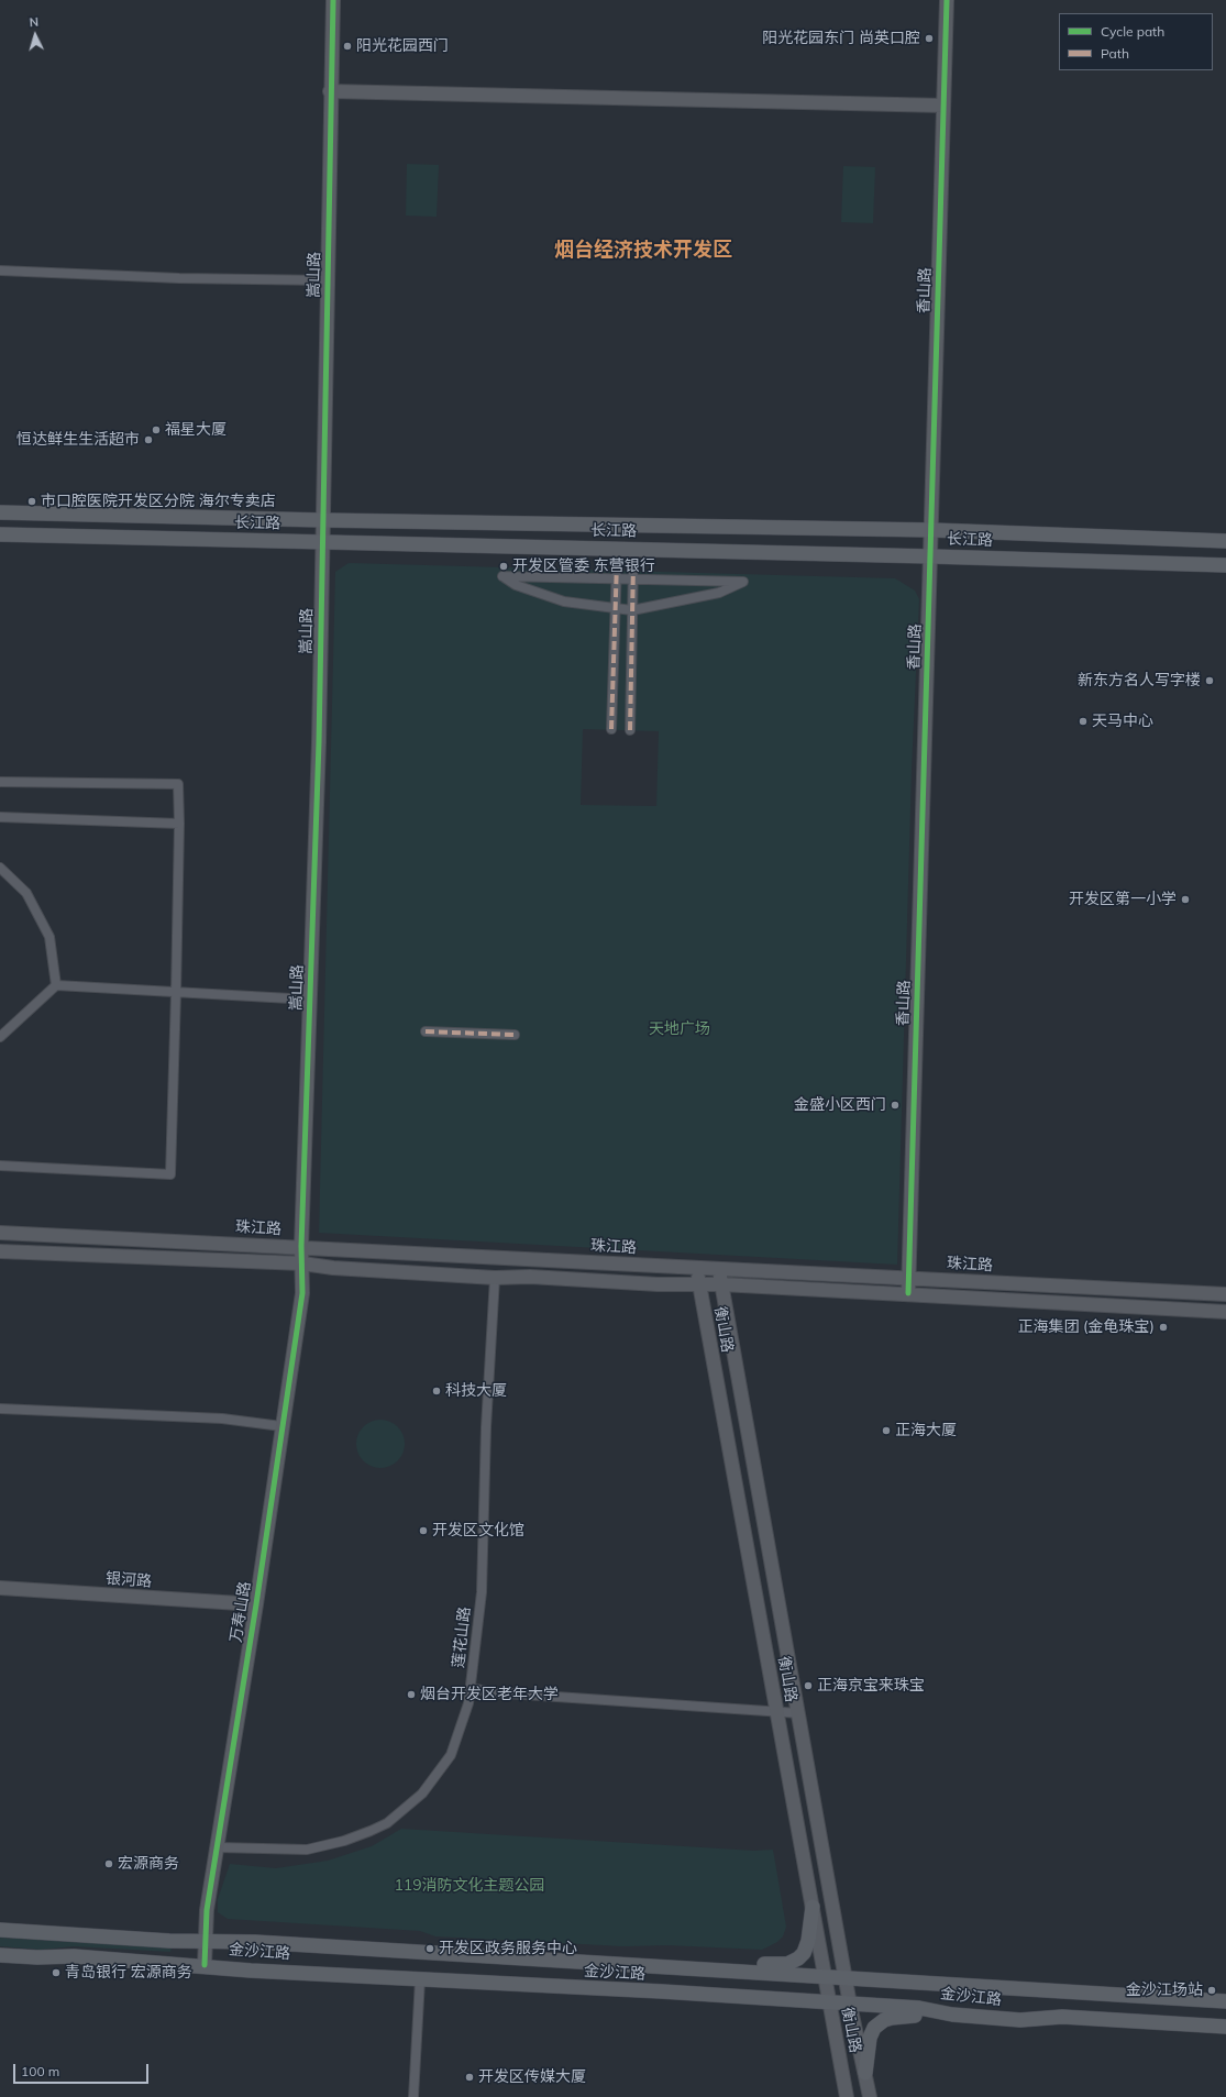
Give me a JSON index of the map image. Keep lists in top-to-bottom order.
{
  "streets": {
    "main road": [
      "嵩山路",
      "香山路",
      "长江路",
      "珠江路",
      "衡山路",
      "银河路",
      "万寿山路",
      "金沙江路"
    ],
    "street": ["莲花山路"]
  },
  "crossings": [
    ["嵩山路", "长江路"],
    ["嵩山路", "珠江路"],
    ["嵩山路", "万寿山路"],
    ["香山路", "长江路"],
    ["香山路", "珠江路"],
    ["珠江路", "衡山路"],
    ["衡山路", "金沙江路"],
    ["银河路", "万寿山路"],
    ["万寿山路", "莲花山路"],
    ["万寿山路", "金沙江路"]
  ],
  "districts": ["烟台经济技术开发区"],
  "parks": ["天地广场", "119消防文化主题公园"],
  "places": [
    "阳光花园东门 尚英口腔",
    "阳光花园西门",
    "福星大厦",
    "恒达鲜生生活超市",
    "市口腔医院开发区分院 海尔专卖店",
    "开发区管委 东营银行",
    "新东方名人写字楼",
    "天马中心",
    "开发区第一小学",
    "金盛小区西门",
    "正海集团 (金龟珠宝)",
    "科技大厦",
    "正海大厦",
    "开发区文化馆",
    "正海京宝来珠宝",
    "烟台开发区老年大学",
    "宏源商务",
    "开发区政务服务中心",
    "青岛银行 宏源商务",
    "金沙江场站",
    "开发区传媒大厦"
  ],
  "legend": ["Cycle path", "Path"],
  "scale_bar": "100 m",
  "north": "top"
}
